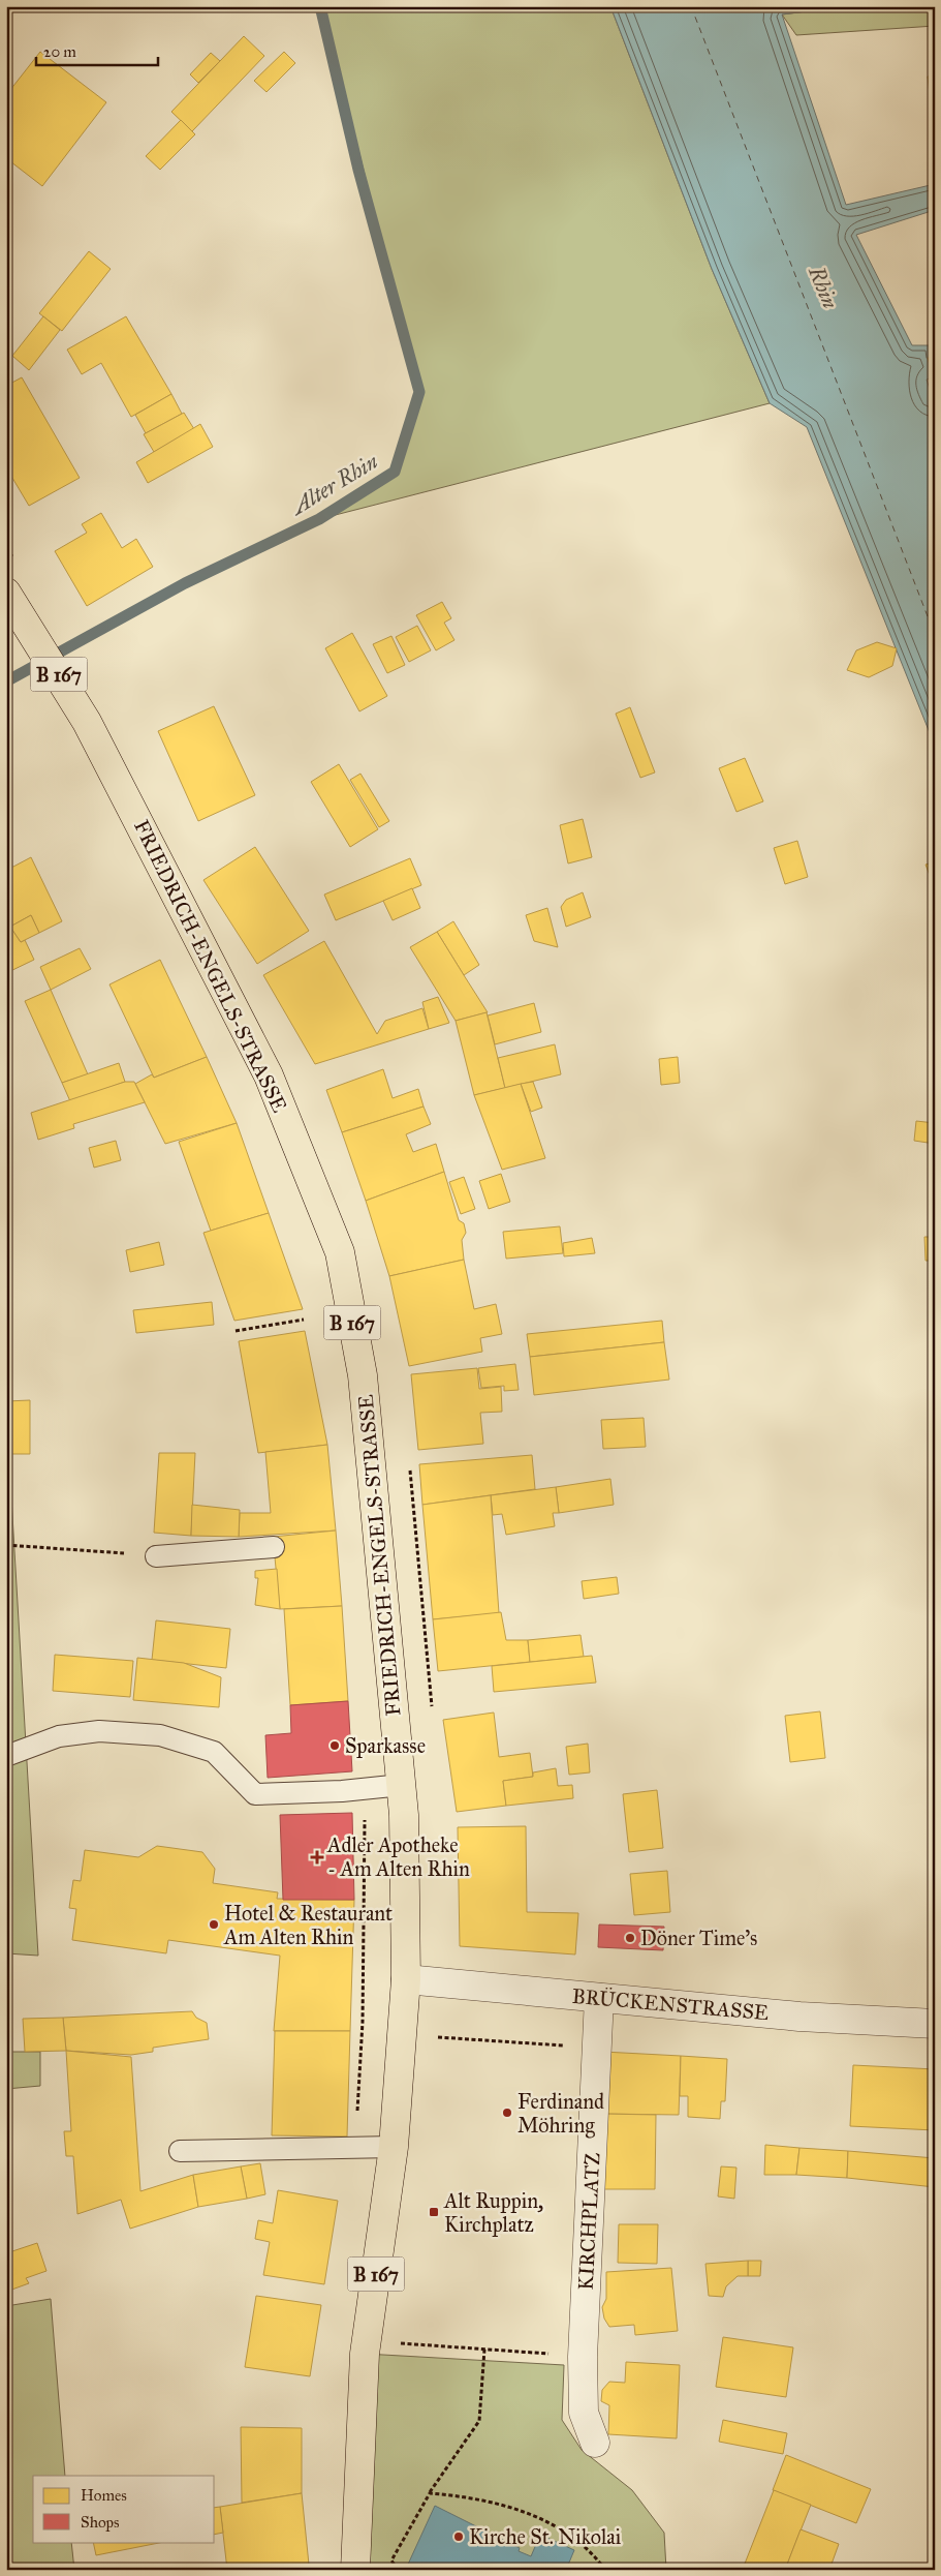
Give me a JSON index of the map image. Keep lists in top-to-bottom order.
{
  "streets": {
    "main road": ["B 167", "FRIEDRICH-ENGELS-STRASSE"],
    "street": ["BRÜCKENSTRASSE", "KIRCHPLATZ"]
  },
  "crossings": [
    ["FRIEDRICH-ENGELS-STRASSE", "BRÜCKENSTRASSE"],
    ["BRÜCKENSTRASSE", "KIRCHPLATZ"]
  ],
  "water": ["Rhin", "Alter Rhin"],
  "places": {
    "other": [
      "Sparkasse",
      "Hotel & Restaurant Am Alten Rhin",
      "Döner Time's",
      "Ferdinand Möhring",
      "Kirche St. Nikolai"
    ],
    "health": ["Adler Apotheke - Am Alten Rhin"],
    "transit": ["Alt Ruppin, Kirchplatz"]
  },
  "legend": ["Homes", "Shops"],
  "scale_bar": "20 m"
}
